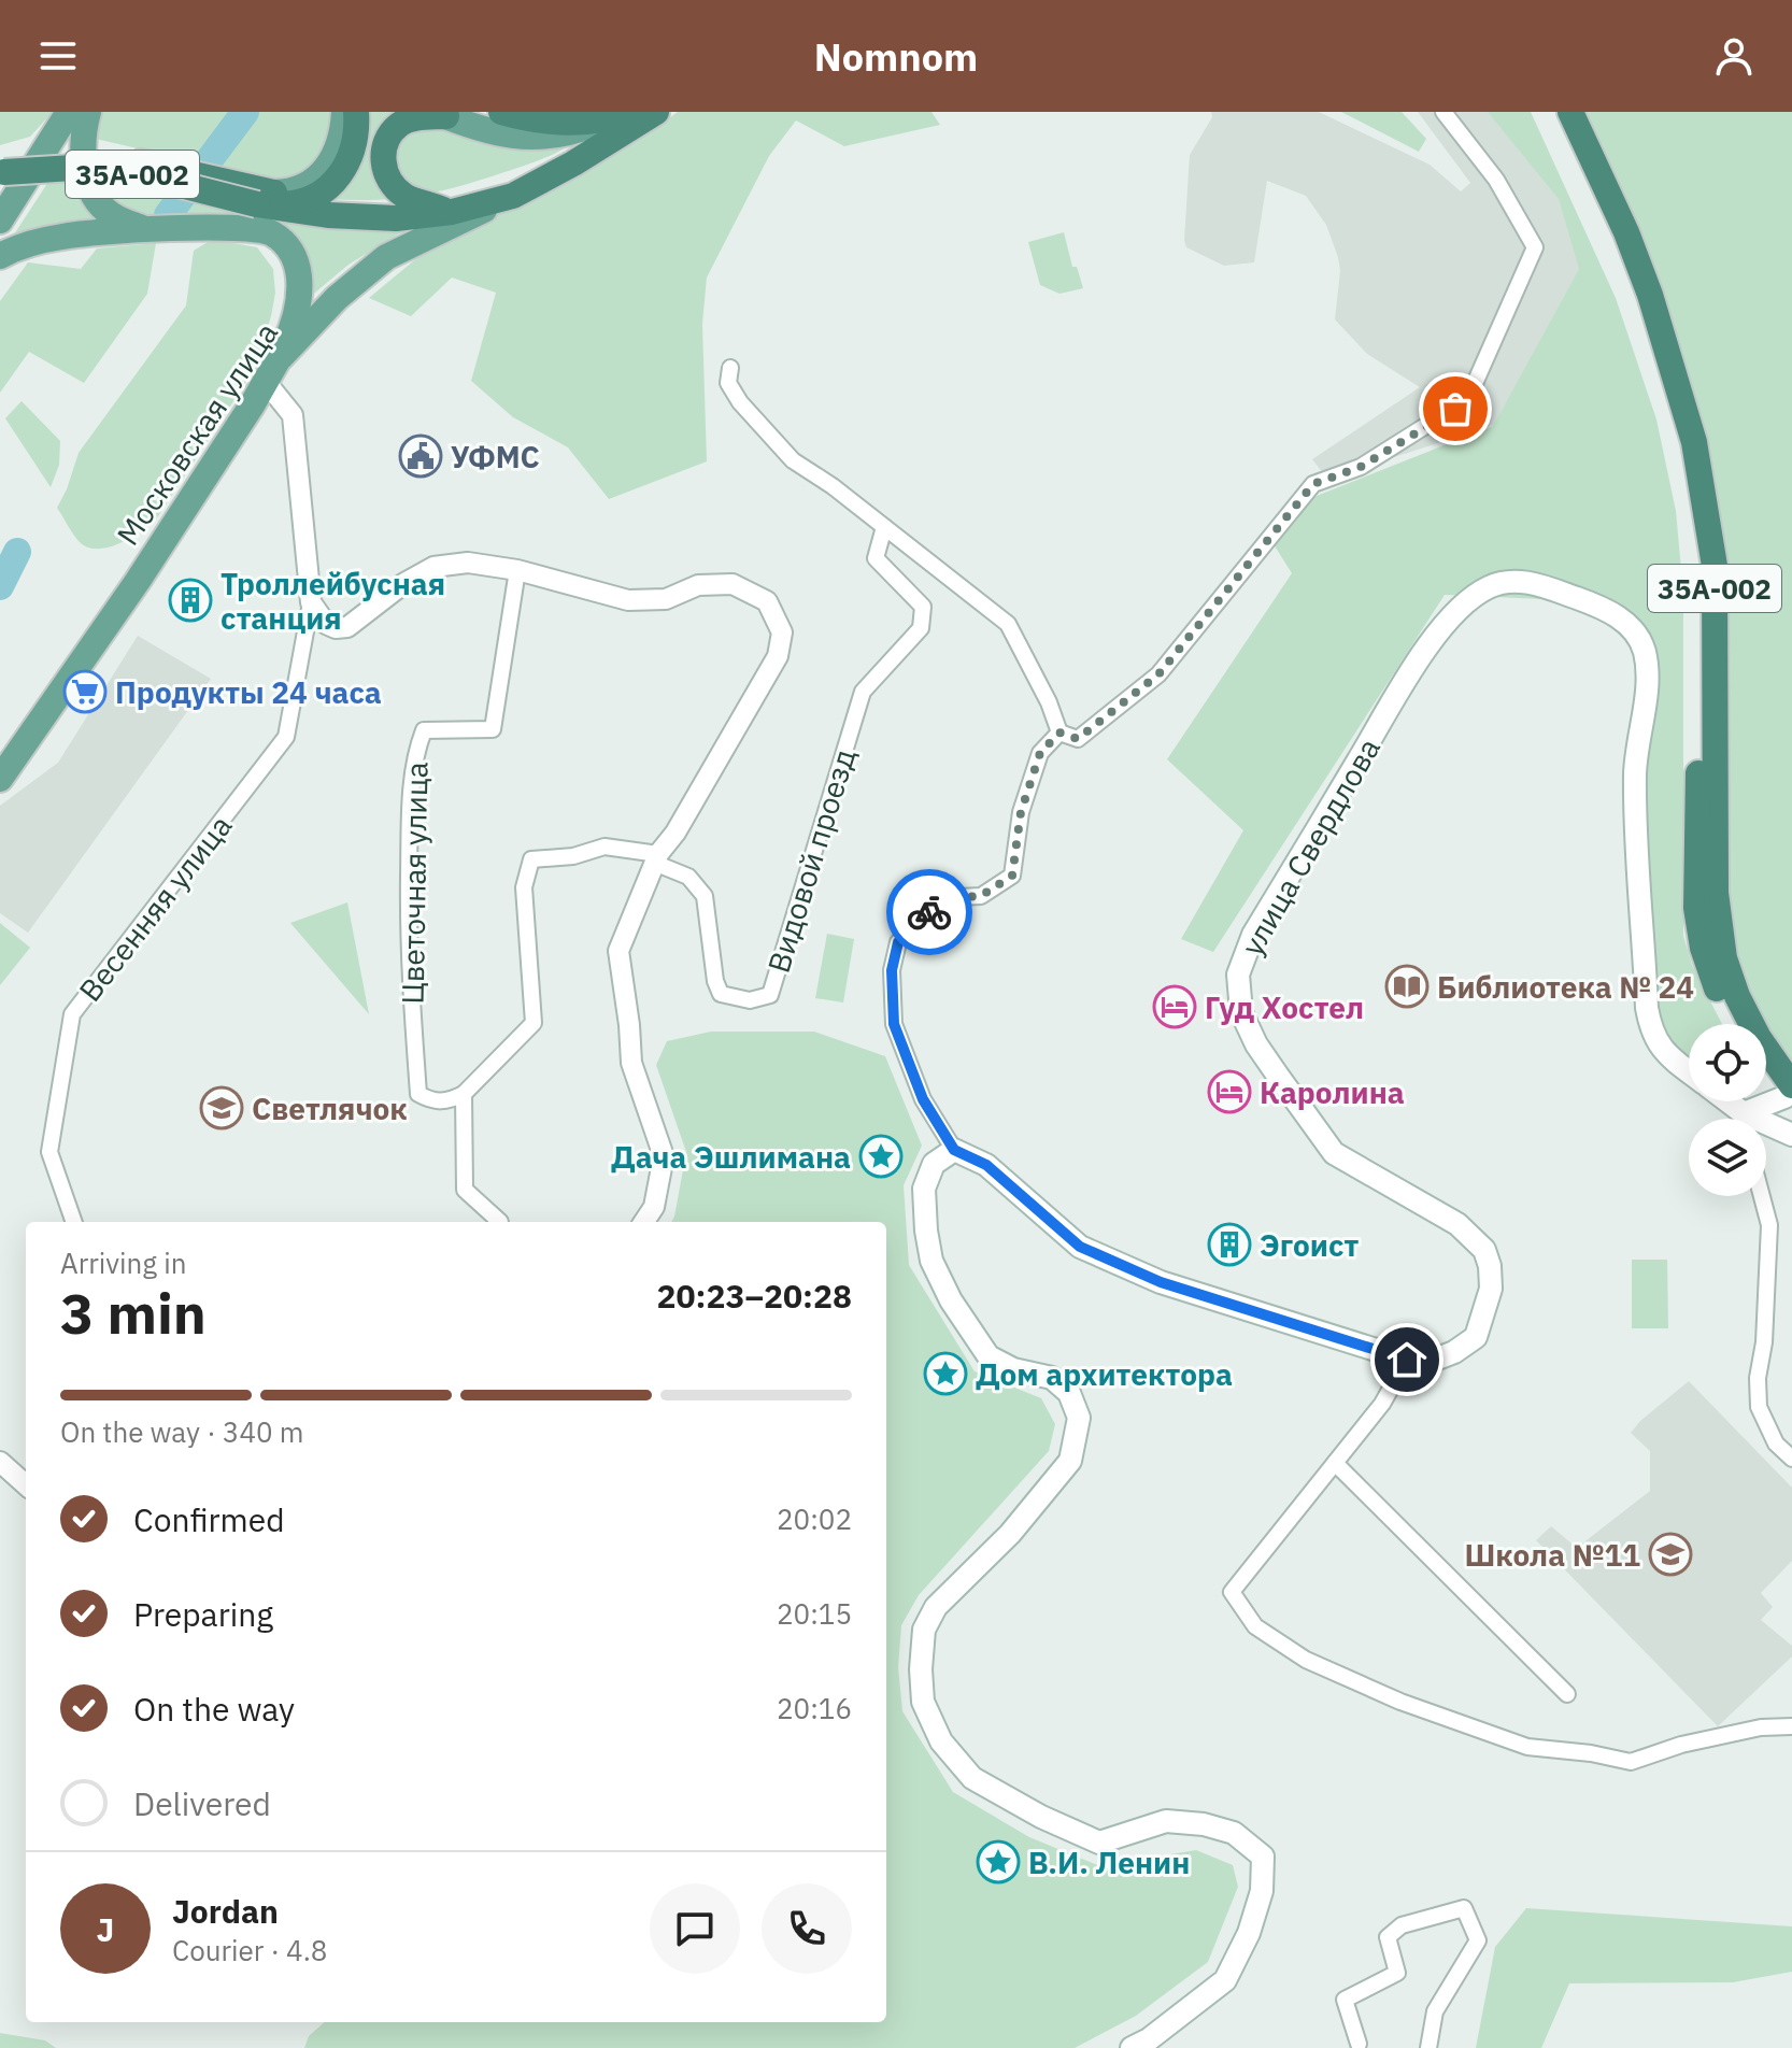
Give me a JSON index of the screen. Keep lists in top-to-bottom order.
{
  "streets": {
    "highway": ["35А-002"],
    "main road": ["Московская улица", "улица Свердлова"],
    "street": ["Видовой проезд", "Цветочная улица", "Весенняя улица"]
  },
  "places": {
    "public building": ["УФМС"],
    "building": ["Троллейбусная станция", "Эгоист"],
    "supermarket": ["Продукты 24 часа"],
    "library": ["Библиотека № 24"],
    "hotel": ["Гуд Хостел", "Каролина"],
    "school or university": ["Светлячок", "Школа №11"],
    "place": ["Дача Эшлимана", "Дом архитектора", "В.И. Ленин"]
  },
  "page": {
    "header": "Nomnom",
    "heading": ["3 min", "Arriving in", "20:23–20:28"],
    "panel": ["Jordan", "Courier · 4.8"],
    "bar": "On the way · 340 m",
    "list": [
      ["Confirmed", "20:02"],
      ["Preparing", "20:15"],
      ["On the way", "20:16"],
      "Delivered"
    ],
    "round": "J"
  }
}
